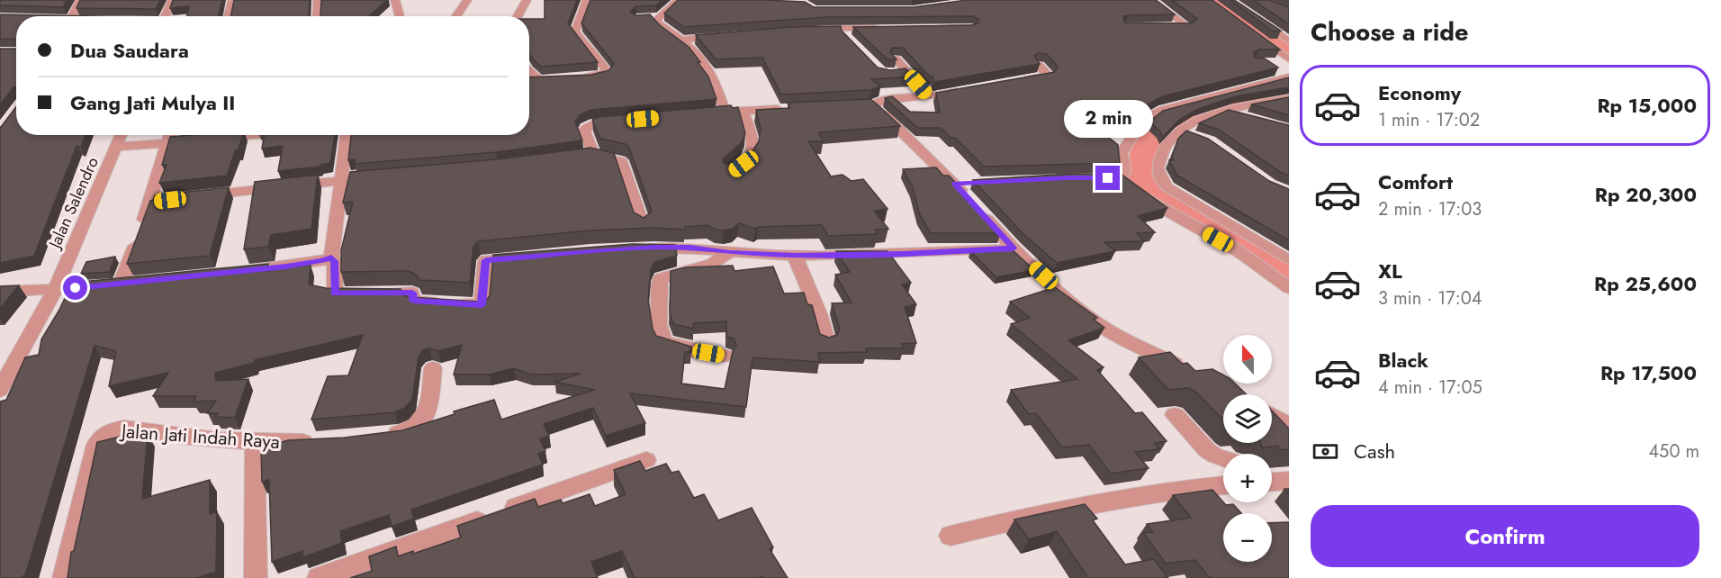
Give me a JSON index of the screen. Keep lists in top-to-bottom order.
{
  "streets": {
    "street": ["Jalan Salendro", "Jalan Jati Indah Raya"]
  },
  "north": "top",
  "page": {
    "heading": "Choose a ride",
    "banner": ["Dua Saudara", "Gang Jati Mulya II"],
    "list": [
      {
        "name": "Economy",
        "note": "1 min · 17:02",
        "value": "Rp 15,000"
      },
      {
        "name": "Comfort",
        "note": "2 min · 17:03",
        "value": "Rp 20,300"
      },
      {
        "name": "XL",
        "note": "3 min · 17:04",
        "value": "Rp 25,600"
      },
      {
        "name": "Black",
        "note": "4 min · 17:05",
        "value": "Rp 17,500"
      }
    ],
    "bubble": "2 min",
    "map_buttons": ["+", "−"],
    "pay": ["Cash", "450 m"],
    "buttons": "Confirm"
  }
}
